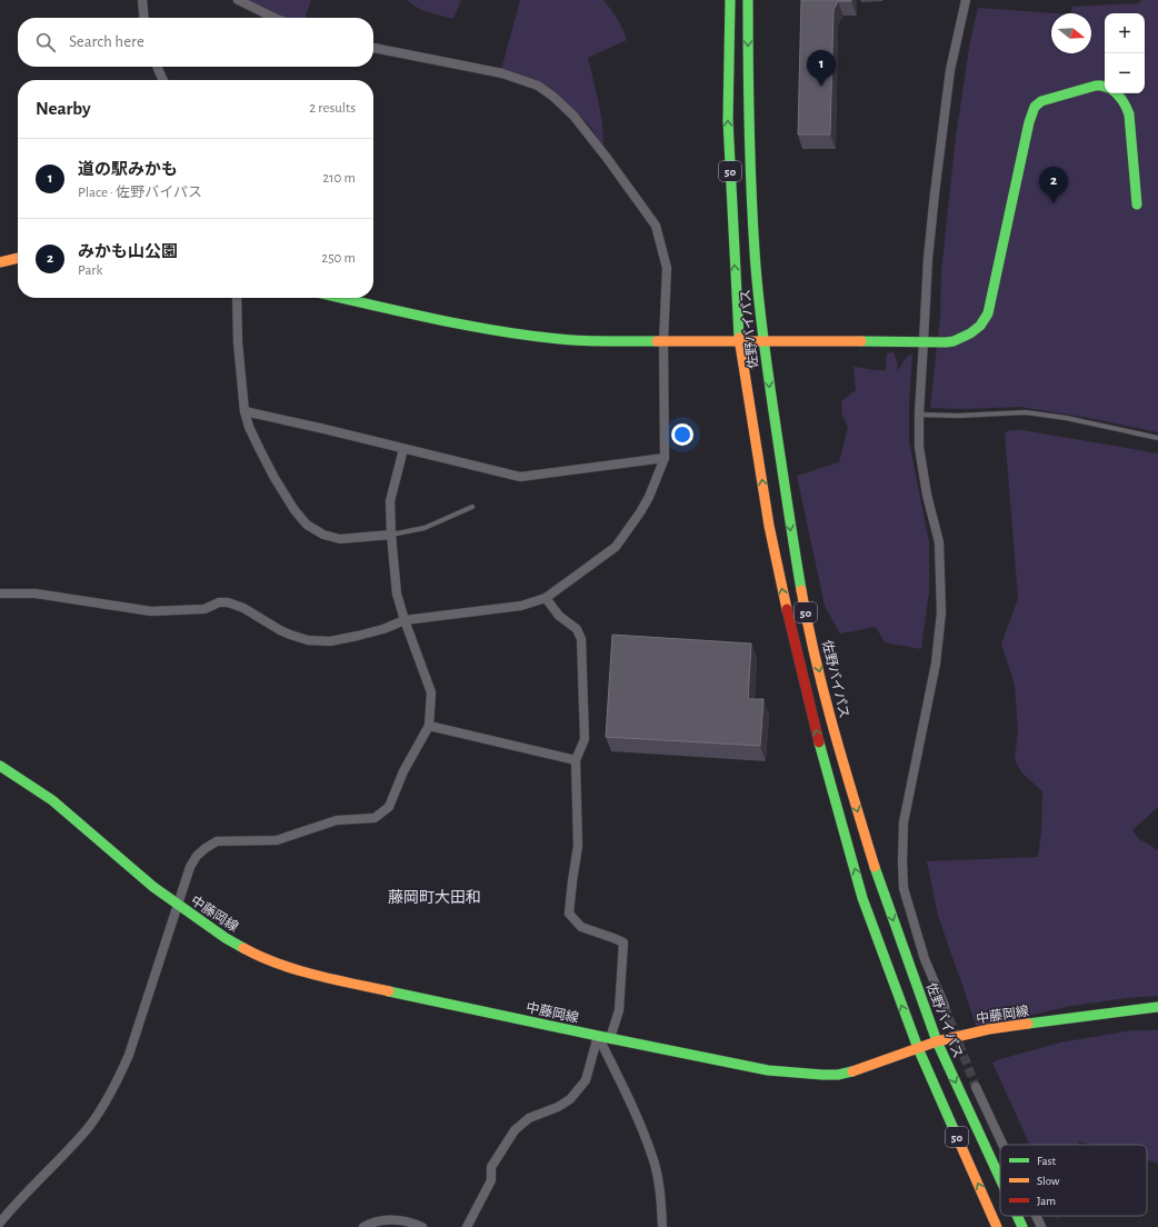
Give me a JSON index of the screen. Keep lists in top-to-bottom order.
{
  "streets": {
    "main road": ["50", "佐野バイパス", "中藤岡線"]
  },
  "crossings": [
    ["佐野バイパス", "中藤岡線"]
  ],
  "districts": ["藤岡町大田和"],
  "legend": ["Fast", "Slow", "Jam"],
  "north": "right",
  "page": {
    "map_buttons": ["+", "−"],
    "search": "Search here",
    "pins": ["1", "2"],
    "heading": ["Nearby", "2 results"],
    "list": [
      {
        "mark": "1",
        "name": "道の駅みかも",
        "note": "Place · 佐野バイパス",
        "value": "210 m"
      },
      {
        "mark": "2",
        "name": "みかも山公園",
        "note": "Park",
        "value": "250 m"
      }
    ]
  }
}
